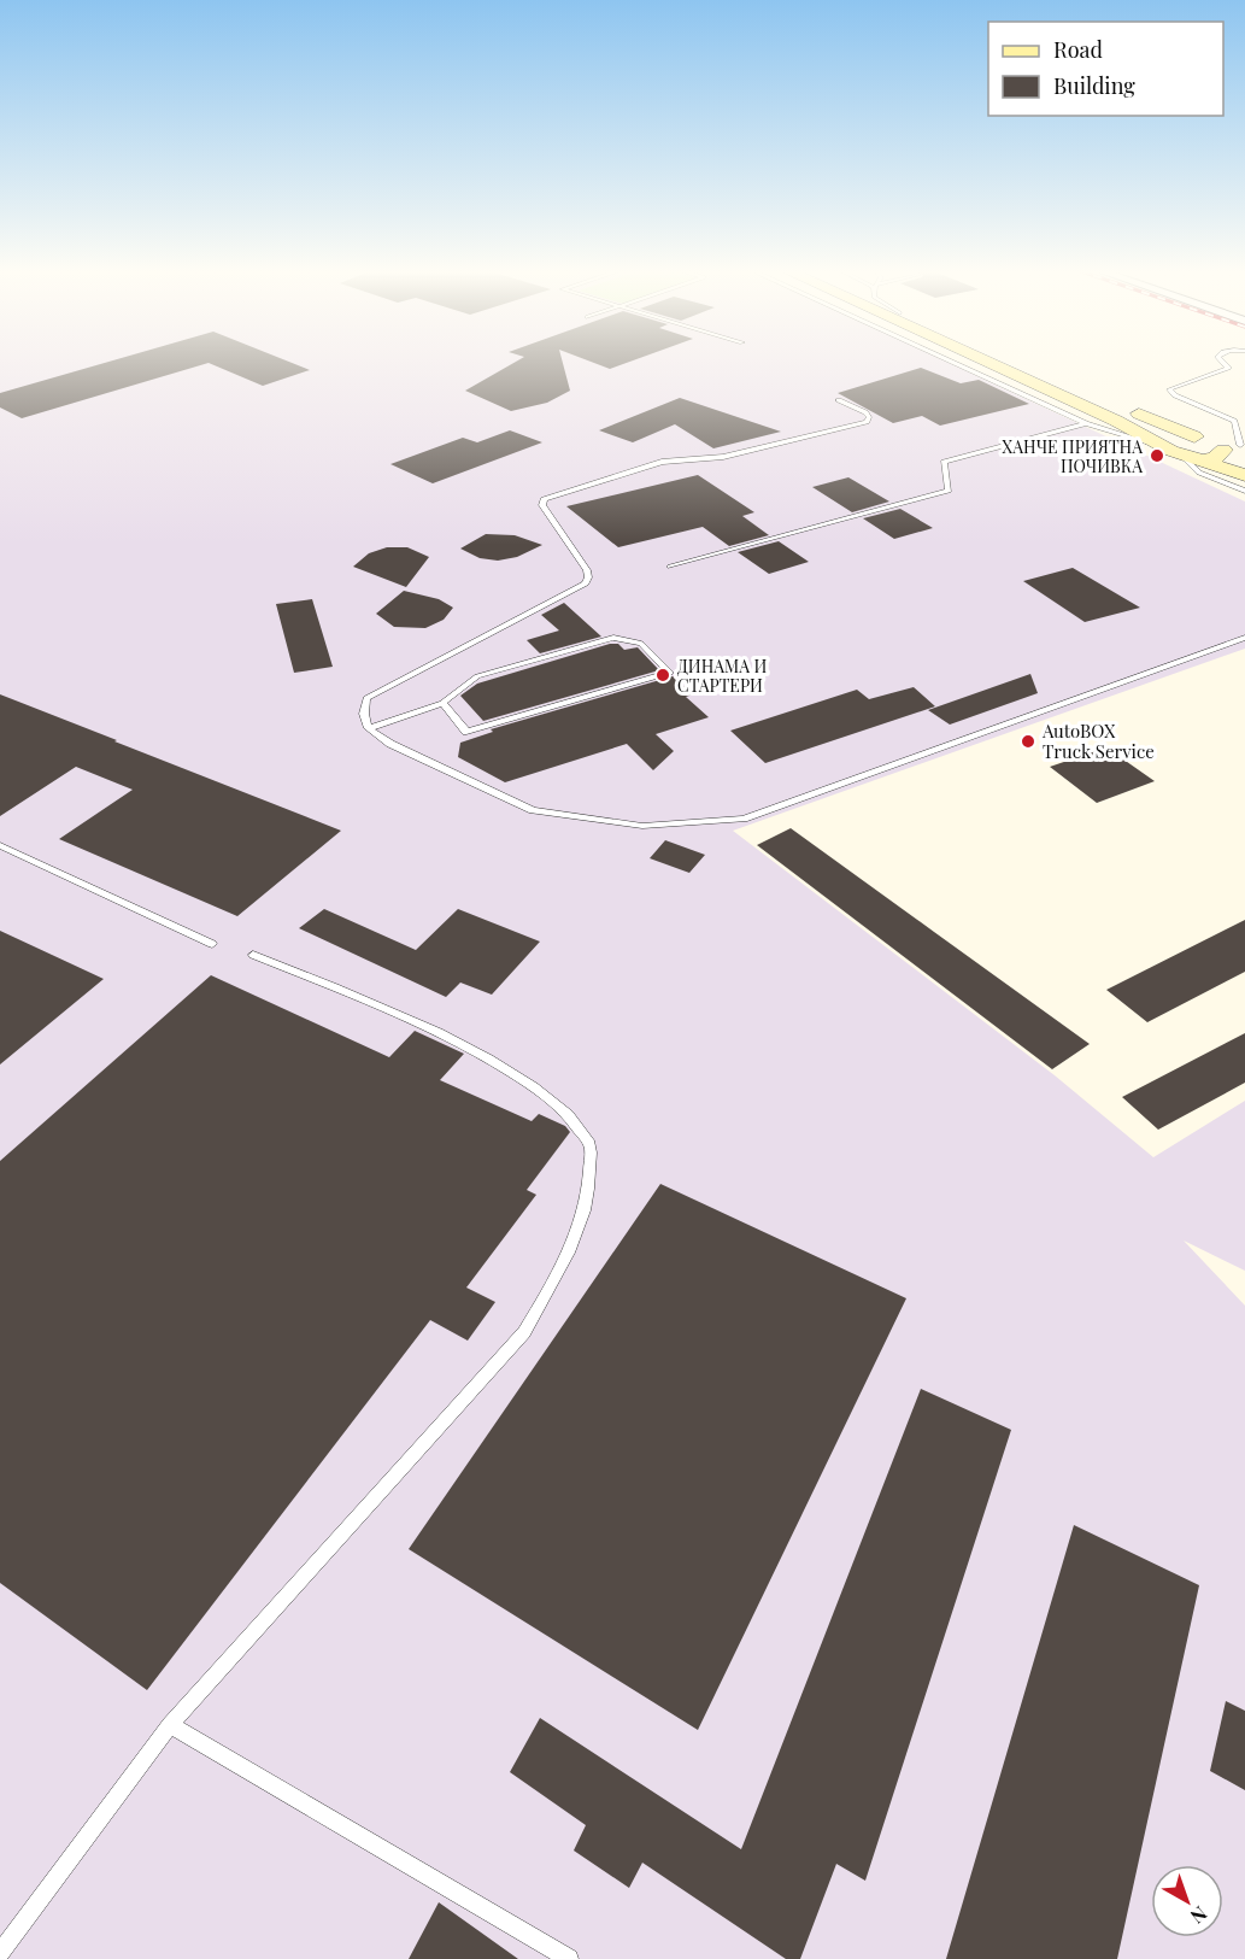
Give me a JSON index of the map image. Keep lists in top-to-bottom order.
{
  "places": ["ХАНЧЕ ПРИЯТНА ПОЧИВКА", "ДИНАМА И СТАРТЕРИ", "AutoBOX Truck Service"],
  "legend": ["Road", "Building"],
  "north": "bottom right"
}
